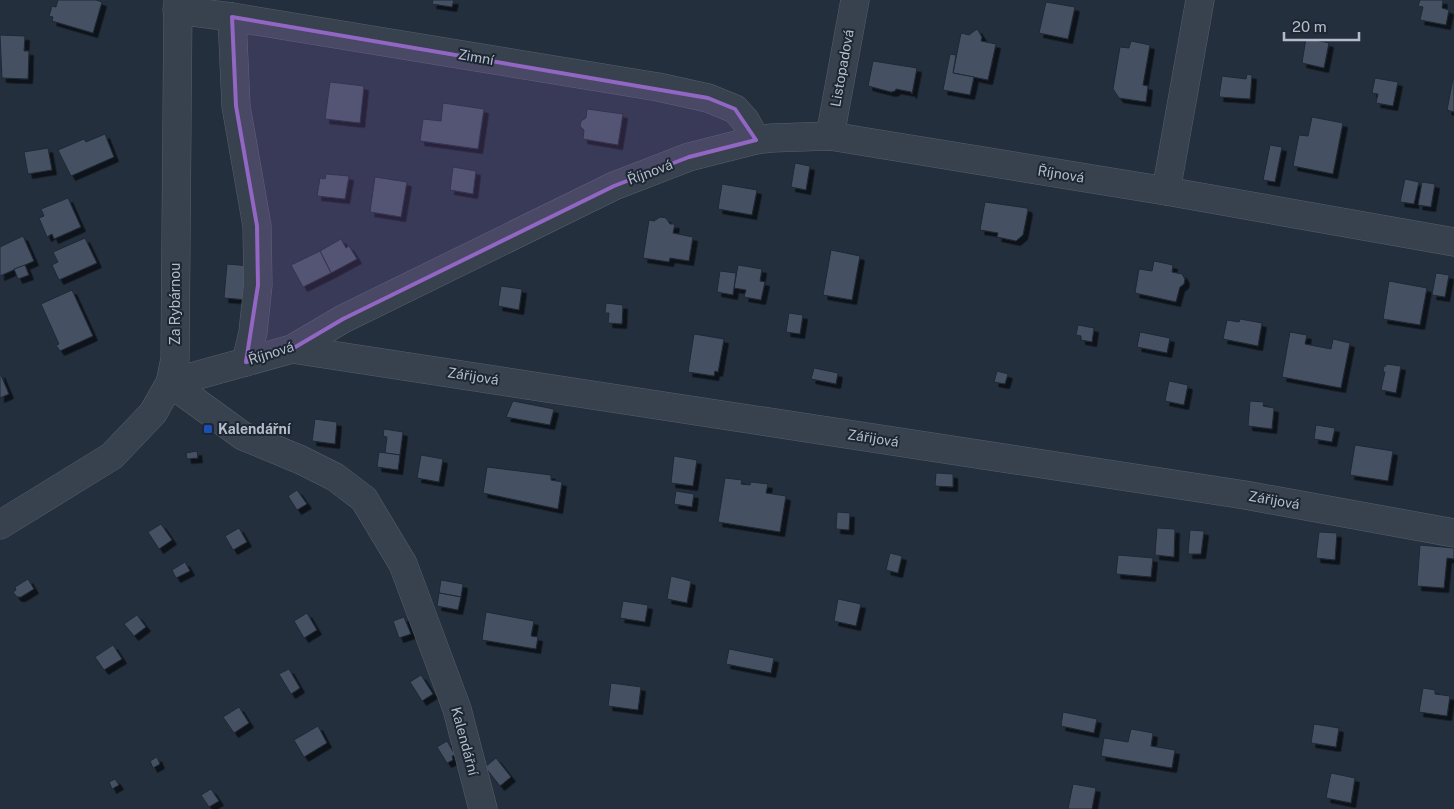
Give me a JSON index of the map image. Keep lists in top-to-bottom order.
{
  "streets": {
    "street": [
      "Zimní",
      "Listopadová",
      "Říjnová",
      "Za Rybárnou",
      "Zářijová",
      "Kalendářní"
    ]
  },
  "crossings": [
    ["Zimní", "Říjnová"],
    ["Zimní", "Za Rybárnou"],
    ["Listopadová", "Říjnová"],
    ["Říjnová", "Za Rybárnou"],
    ["Říjnová", "Zářijová"],
    ["Říjnová", "Kalendářní"],
    ["Za Rybárnou", "Kalendářní"]
  ],
  "places": {
    "transit": ["Kalendářní"]
  },
  "scale_bar": "20 m"
}
